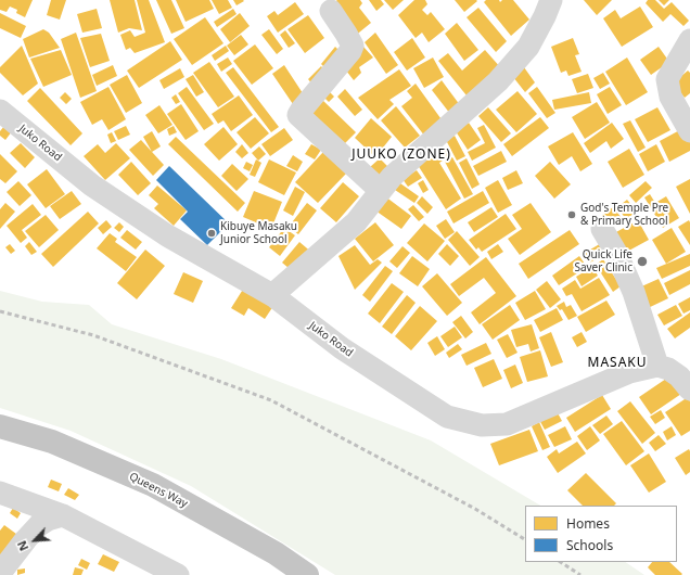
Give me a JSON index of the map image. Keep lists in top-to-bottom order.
{
  "streets": {
    "highway": ["Queens Way"],
    "street": ["Juko Road"]
  },
  "districts": ["JUUKO (ZONE)", "MASAKU"],
  "places": ["God's Temple Pre & Primary School", "Kibuye Masaku Junior School", "Quick Life Saver Clinic"],
  "legend": ["Homes", "Schools"],
  "north": "bottom left"
}
